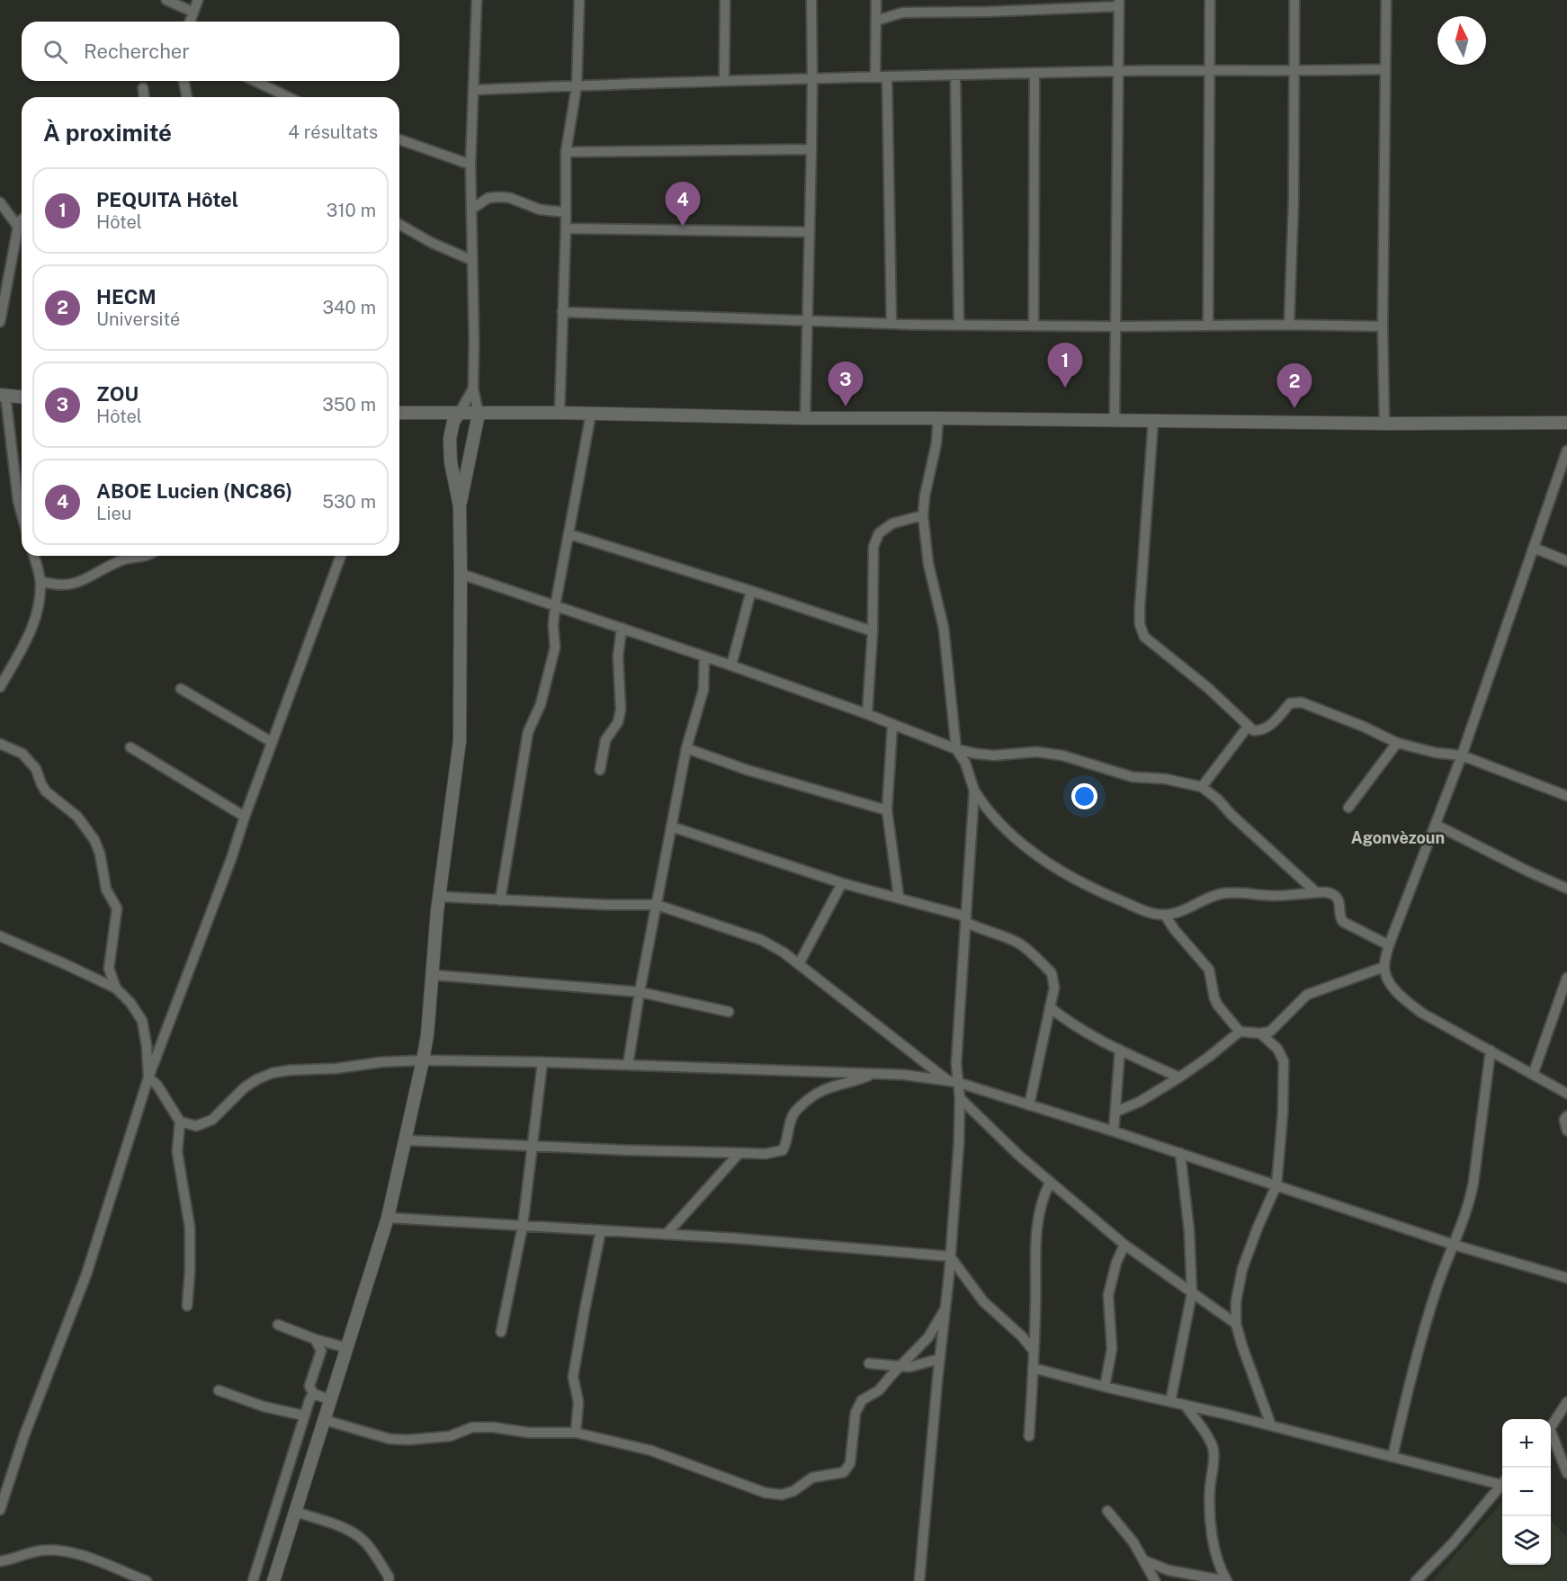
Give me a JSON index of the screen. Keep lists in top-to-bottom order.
{
  "districts": ["Agonvèzoun"],
  "north": "top",
  "page": {
    "search": "Rechercher",
    "heading": ["À proximité", "4 résultats"],
    "list": [
      {
        "mark": "1",
        "name": "PEQUITA Hôtel",
        "note": "Hôtel",
        "value": "310 m"
      },
      {
        "mark": "2",
        "name": "HECM",
        "note": "Université",
        "value": "340 m"
      },
      {
        "mark": "3",
        "name": "ZOU",
        "note": "Hôtel",
        "value": "350 m"
      },
      {
        "mark": "4",
        "name": "ABOE Lucien (NC86)",
        "note": "Lieu",
        "value": "530 m"
      }
    ],
    "pins": [
      "4",
      "1",
      "3",
      "2"
    ],
    "map_buttons": ["+", "−"]
  }
}
